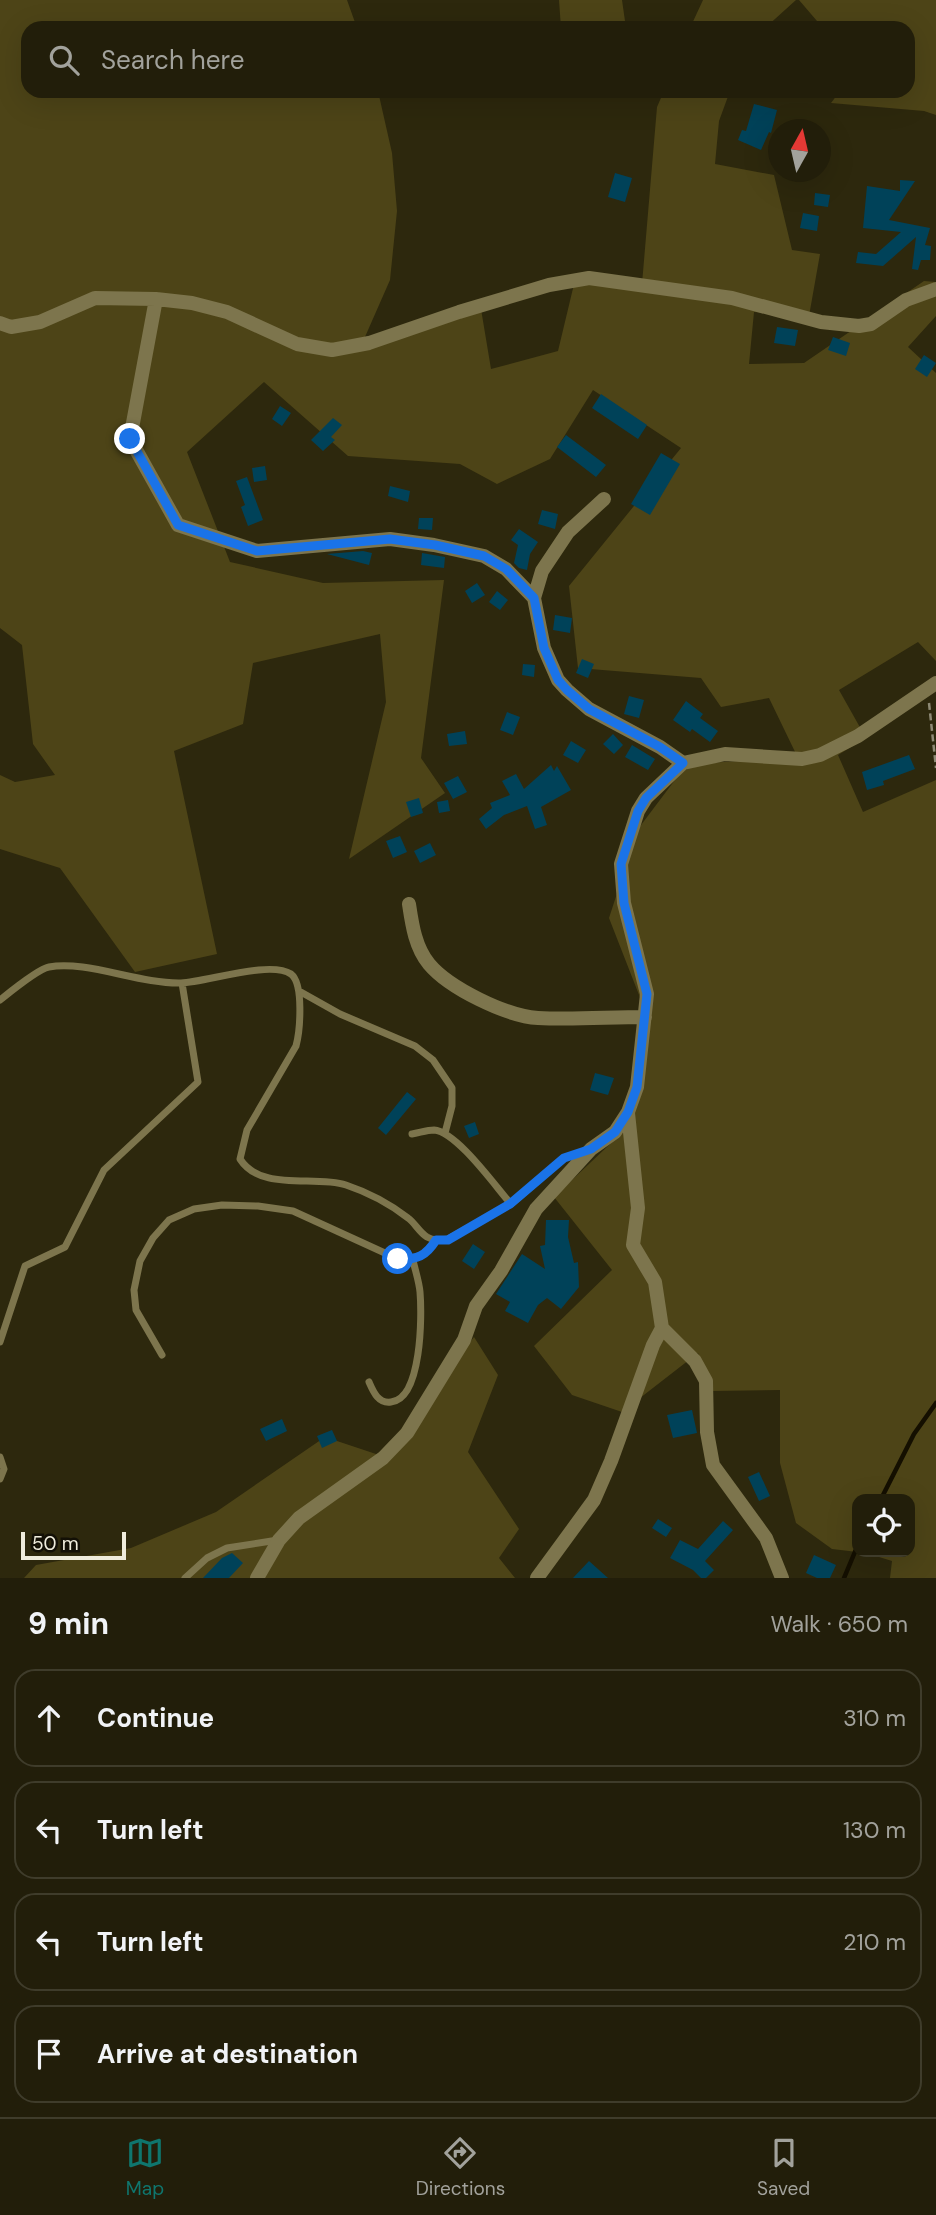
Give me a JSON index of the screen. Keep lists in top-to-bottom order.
{
  "scale_bar": "50 m",
  "north": "top",
  "page": {
    "search": "Search here",
    "scale": "50 m",
    "heading": ["9 min", "Walk · 650 m"],
    "list": [
      ["Continue", "310 m"],
      ["Turn left", "130 m"],
      ["Turn left", "210 m"],
      "Arrive at destination"
    ],
    "nav": ["Map", "Directions", "Saved"]
  }
}
